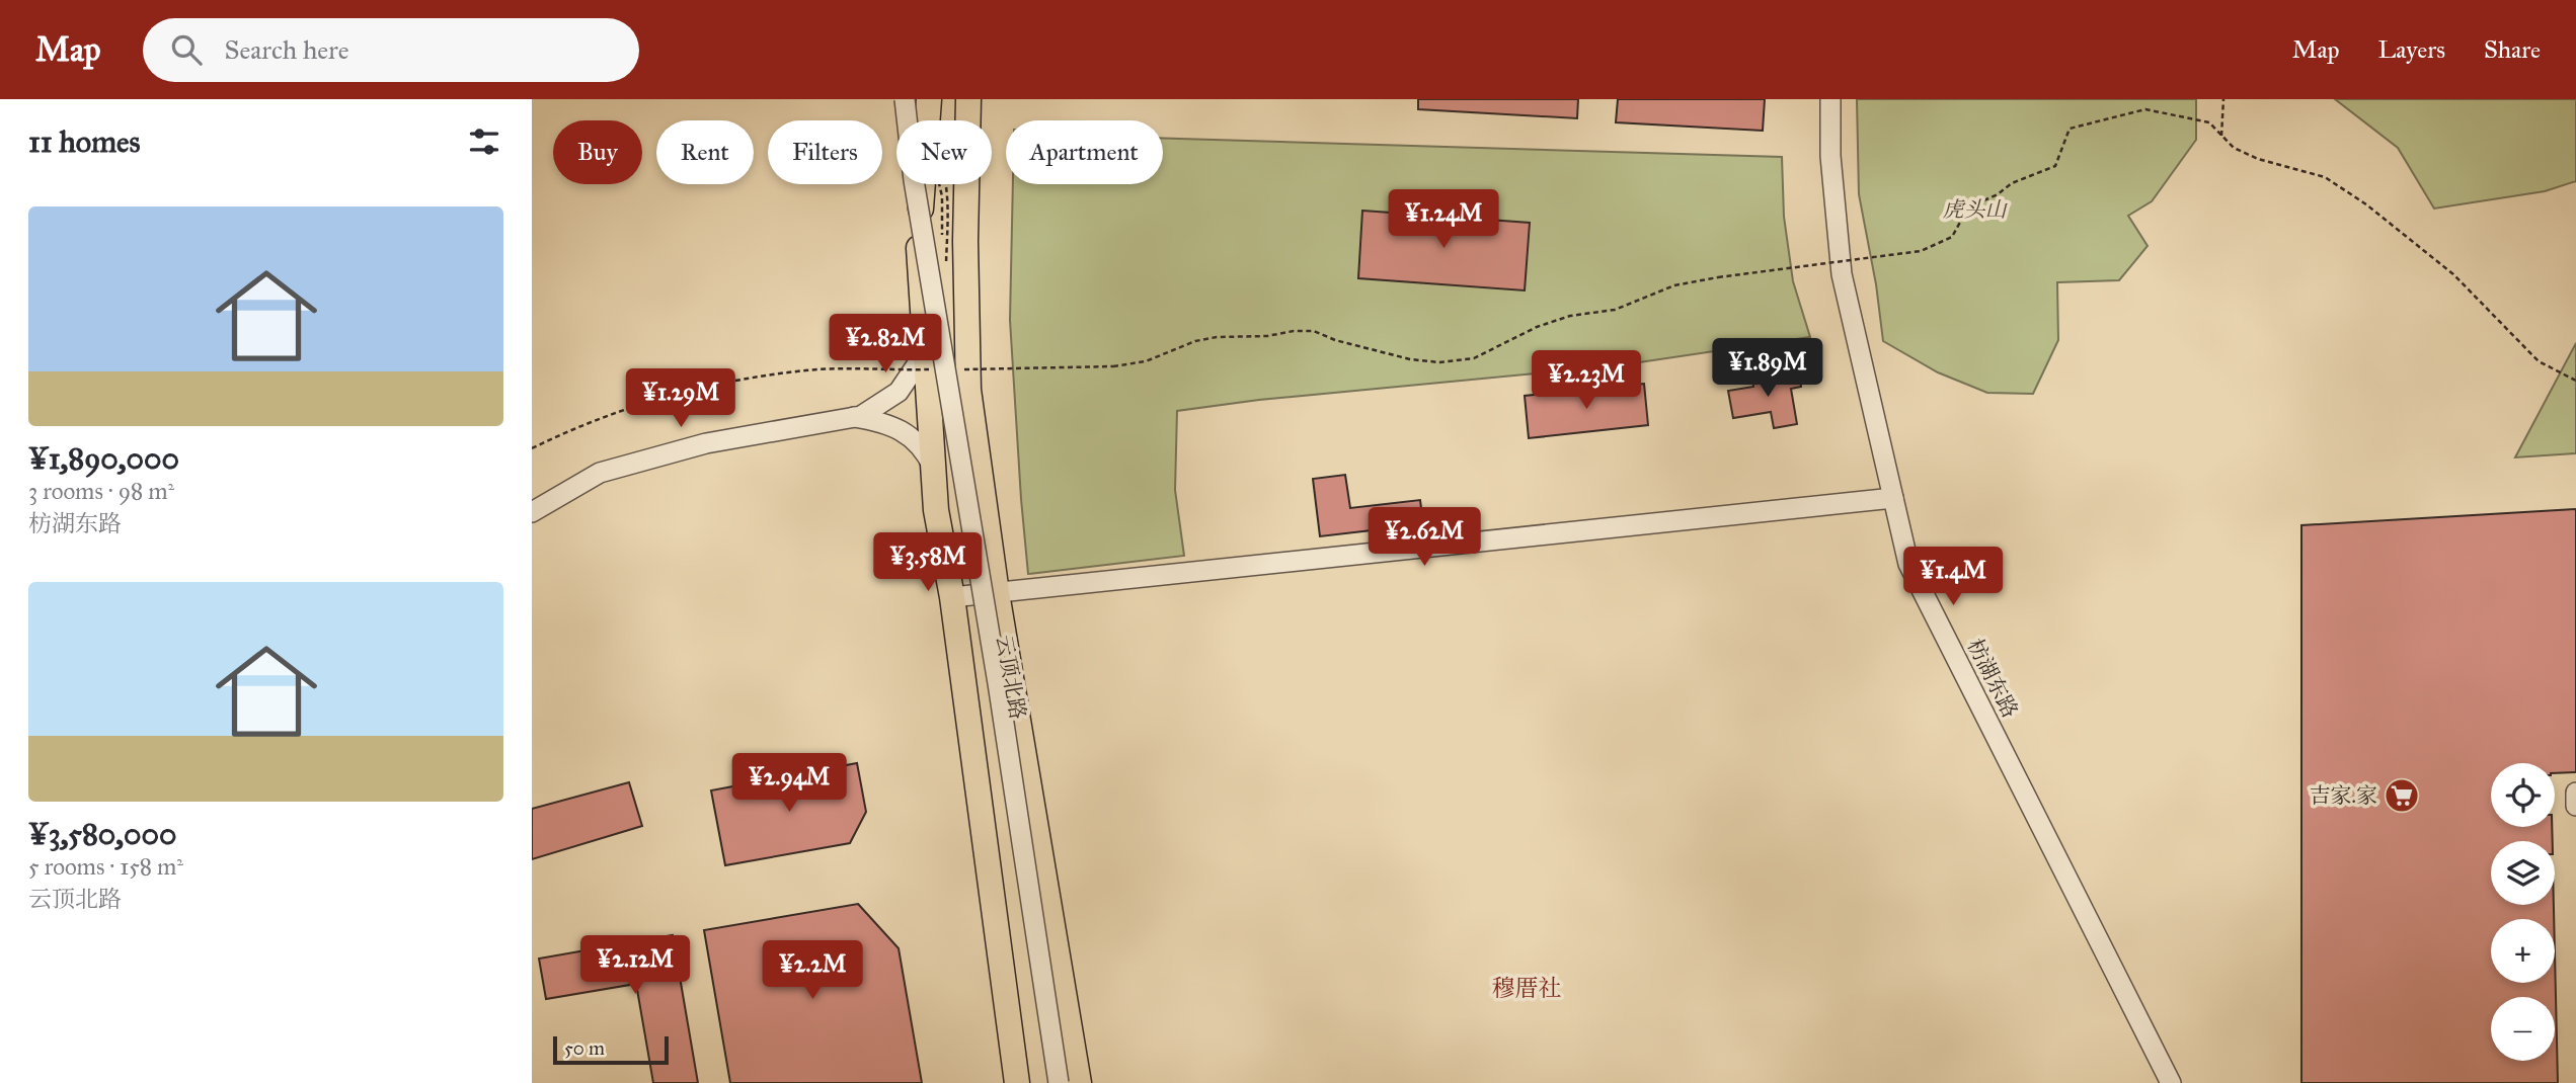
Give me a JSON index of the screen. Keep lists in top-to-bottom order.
{
  "streets": {
    "main road": ["云顶北路"],
    "street": ["枋湖东路"]
  },
  "districts": ["穆厝社"],
  "parks": ["虎头山"],
  "places": {
    "supermarket": ["吉家.家"]
  },
  "scale_bar": "50 m",
  "page": {
    "header": "Map",
    "search": "Search here",
    "nav": ["Map", "Layers", "Share"],
    "heading": "11 homes",
    "chip": [
      "Buy",
      "Rent",
      "Filters",
      "New",
      "Apartment"
    ],
    "list": [
      {
        "name": "¥1,890,000",
        "note": "3 rooms · 98 m² · 枋湖东路"
      },
      {
        "name": "¥3,580,000",
        "note": "5 rooms · 158 m² · 云顶北路"
      }
    ],
    "price": [
      "¥1.24M",
      "¥2.82M",
      "¥1.89M",
      "¥2.23M",
      "¥1.29M",
      "¥2.62M",
      "¥3.58M",
      "¥1.4M",
      "¥2.94M",
      "¥2.12M",
      "¥2.2M"
    ],
    "map_buttons": ["+", "−"],
    "scale": "50 m"
  }
}
